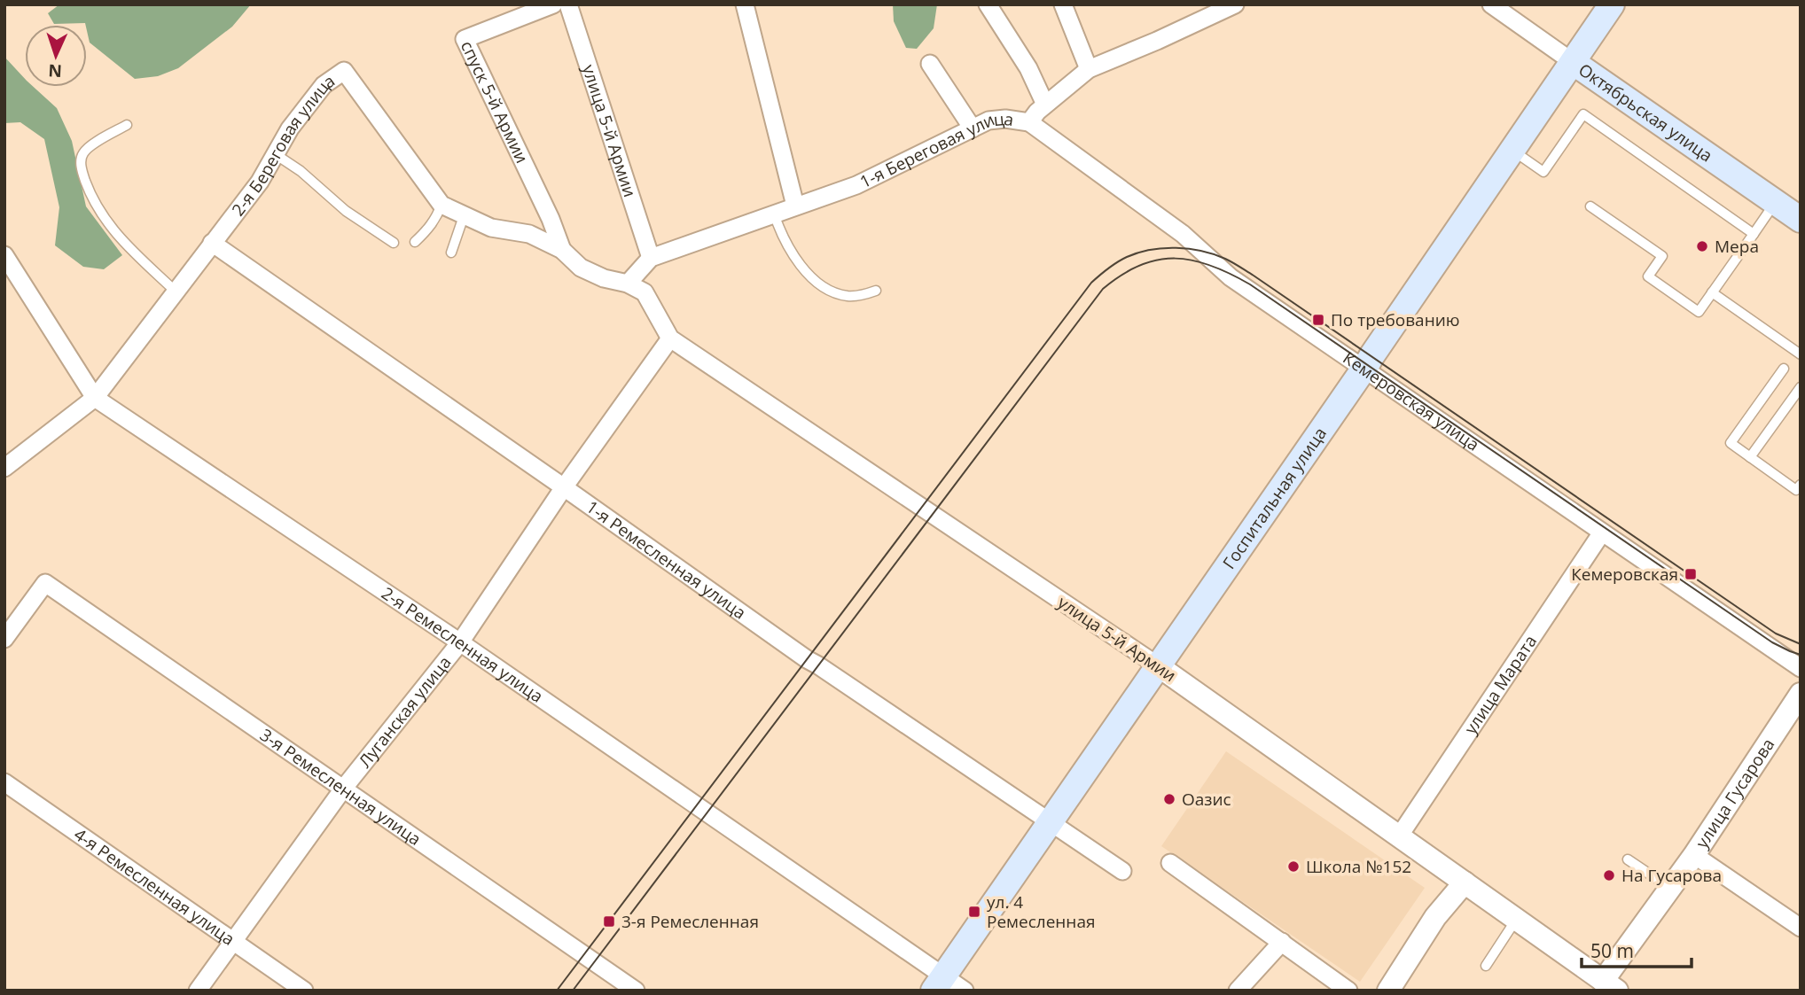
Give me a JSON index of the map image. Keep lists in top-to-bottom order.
{
  "streets": {
    "main road": ["Октябрьская улица", "Госпитальная улица"],
    "street": [
      "спуск 5-й Армии",
      "улица 5-й Армии",
      "2-я Береговая улица",
      "1-я Береговая улица",
      "Кемеровская улица",
      "1-я Ремесленная улица",
      "2-я Ремесленная улица",
      "улица Марата",
      "Луганская улица",
      "3-я Ремесленная улица",
      "улица Гусарова",
      "4-я Ремесленная улица"
    ]
  },
  "crossings": [
    ["спуск 5-й Армии", "2-я Береговая улица"],
    ["Октябрьская улица", "Госпитальная улица"],
    ["улица 5-й Армии", "2-я Береговая улица"],
    ["улица 5-й Армии", "1-я Береговая улица"],
    ["улица 5-й Армии", "Госпитальная улица"],
    ["улица 5-й Армии", "улица Марата"],
    ["улица 5-й Армии", "Луганская улица"],
    ["улица 5-й Армии", "улица Гусарова"],
    ["2-я Береговая улица", "1-я Береговая улица"],
    ["2-я Береговая улица", "1-я Ремесленная улица"],
    ["2-я Береговая улица", "2-я Ремесленная улица"],
    ["1-я Береговая улица", "Кемеровская улица"],
    ["Кемеровская улица", "Госпитальная улица"],
    ["Кемеровская улица", "улица Марата"],
    ["Госпитальная улица", "1-я Ремесленная улица"],
    ["Госпитальная улица", "2-я Ремесленная улица"],
    ["1-я Ремесленная улица", "Луганская улица"],
    ["2-я Ремесленная улица", "Луганская улица"],
    ["Луганская улица", "3-я Ремесленная улица"],
    ["Луганская улица", "4-я Ремесленная улица"]
  ],
  "places": {
    "other": [
      "Мера",
      "Оазис",
      "Школа №152",
      "На Гусарова"
    ],
    "transit": [
      "По требованию",
      "Кемеровская",
      "ул. 4 Ремесленная",
      "3-я Ремесленная"
    ]
  },
  "scale_bar": "50 m",
  "north": "bottom"
}
